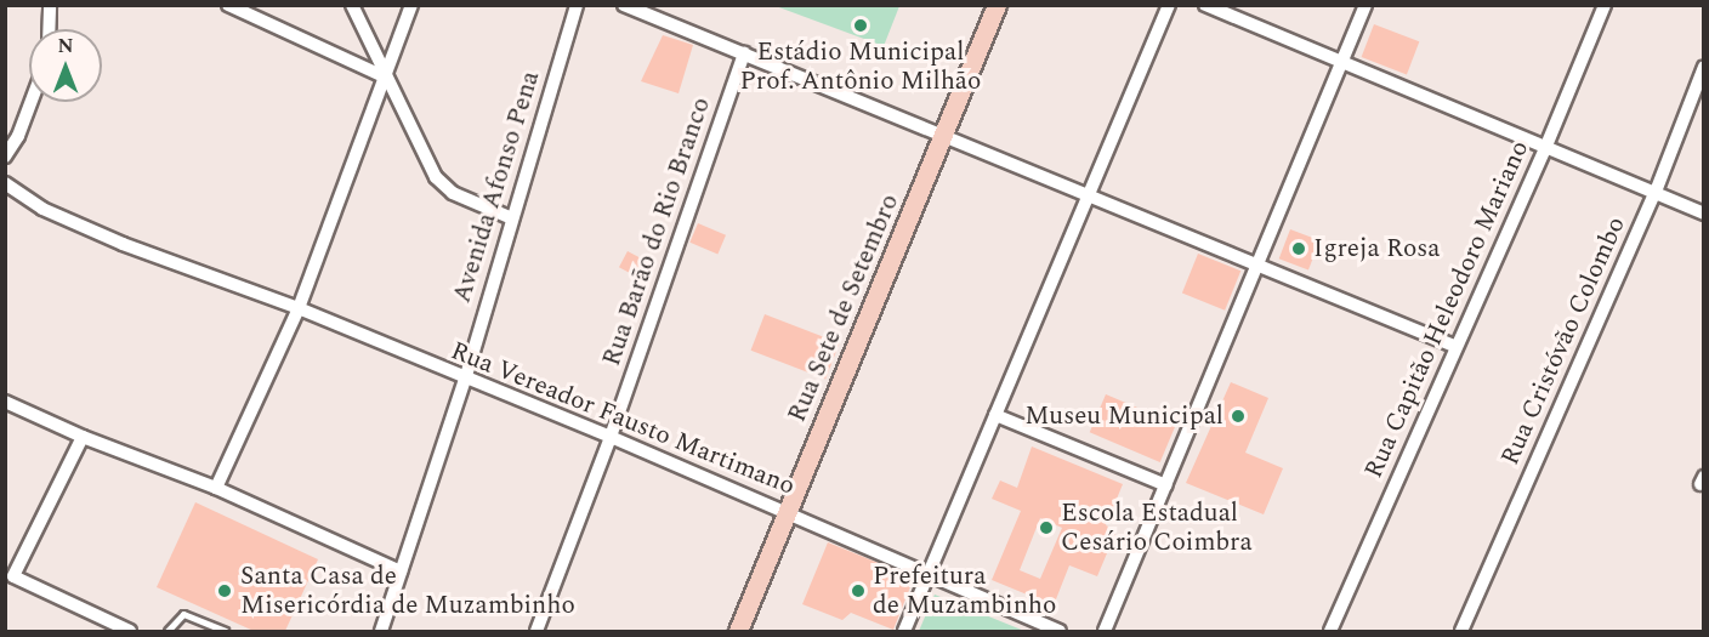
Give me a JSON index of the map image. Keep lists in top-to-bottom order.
{
  "streets": {
    "main road": ["Rua Sete de Setembro"],
    "street": [
      "Avenida Afonso Pena",
      "Rua Barão do Rio Branco",
      "Rua Capitão Heleodoro Mariano",
      "Rua Cristóvão Colombo",
      "Rua Vereador Fausto Martimano"
    ]
  },
  "crossings": [
    ["Avenida Afonso Pena", "Rua Vereador Fausto Martimano"],
    ["Rua Barão do Rio Branco", "Rua Vereador Fausto Martimano"],
    ["Rua Sete de Setembro", "Rua Vereador Fausto Martimano"]
  ],
  "places": [
    "Estádio Municipal Prof. Antônio Milhão",
    "Igreja Rosa",
    "Museu Municipal",
    "Escola Estadual Cesário Coimbra",
    "Santa Casa de Misericórdia de Muzambinho",
    "Prefeitura de Muzambinho"
  ],
  "north": "top"
}
